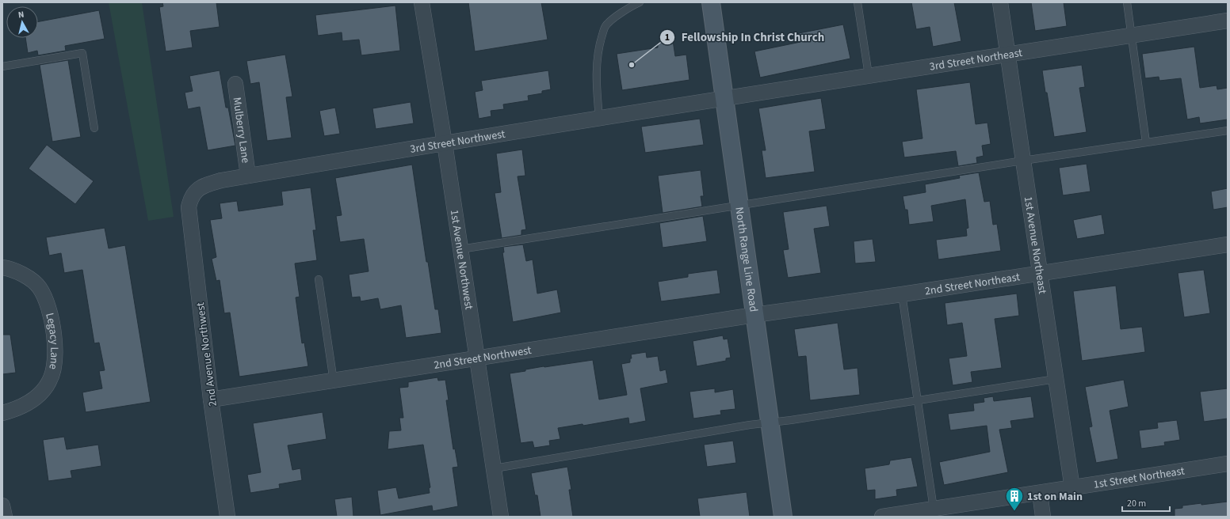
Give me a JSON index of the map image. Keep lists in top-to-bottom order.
{
  "streets": {
    "main road": ["North Range Line Road"],
    "street": [
      "3rd Street Northeast",
      "Mulberry Lane",
      "3rd Street Northwest",
      "1st Avenue Northeast",
      "1st Avenue Northwest",
      "2nd Street Northeast",
      "Legacy Lane",
      "2nd Avenue Northwest",
      "2nd Street Northwest",
      "1st Street Northeast"
    ]
  },
  "crossings": [
    ["3rd Street Northeast", "3rd Street Northwest"],
    ["3rd Street Northeast", "1st Avenue Northeast"],
    ["3rd Street Northeast", "North Range Line Road"],
    ["Mulberry Lane", "3rd Street Northwest"],
    ["3rd Street Northwest", "1st Avenue Northwest"],
    ["3rd Street Northwest", "North Range Line Road"],
    ["3rd Street Northwest", "2nd Avenue Northwest"],
    ["1st Avenue Northeast", "2nd Street Northeast"],
    ["1st Avenue Northeast", "1st Street Northeast"],
    ["1st Avenue Northwest", "2nd Street Northwest"],
    ["North Range Line Road", "2nd Street Northeast"],
    ["North Range Line Road", "2nd Street Northwest"],
    ["2nd Street Northeast", "2nd Street Northwest"],
    ["2nd Avenue Northwest", "2nd Street Northwest"]
  ],
  "places": {
    "other": ["Fellowship In Christ Church"],
    "building": ["1st on Main"]
  },
  "scale_bar": "20 m",
  "north": "top"
}
